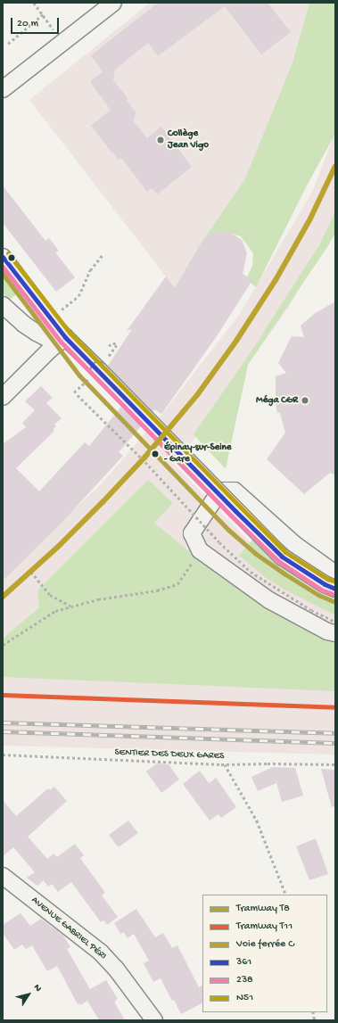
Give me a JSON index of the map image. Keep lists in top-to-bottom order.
{
  "streets": {
    "street": ["AVENUE GABRIEL PÉRI"],
    "path": ["SENTIER DES DEUX GARES"]
  },
  "places": ["Collège Jean Vigo", "Méga CGR", "Épinay-sur-Seine - Gare"],
  "lines": [
    "rail line C",
    "transit line N51",
    "transit line 361",
    "transit line 238",
    "tram line T8",
    "tram line T11"
  ],
  "legend": [
    "Tramway T8",
    "Tramway T11",
    "Voie ferrée C",
    "361",
    "238",
    "N51"
  ],
  "scale_bar": "20 m",
  "north": "top right"
}
